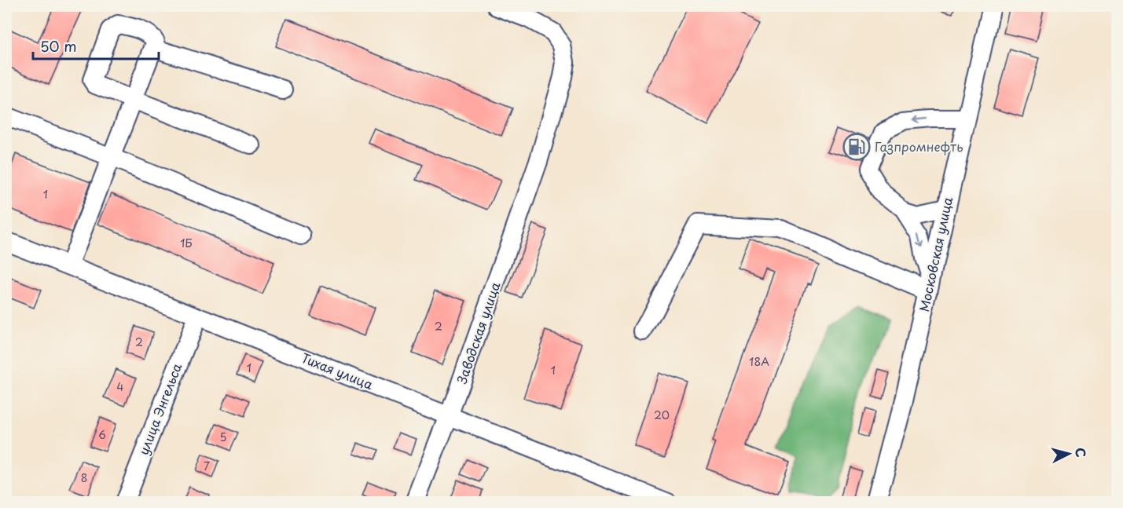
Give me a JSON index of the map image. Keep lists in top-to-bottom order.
{
  "streets": {
    "street": [
      "Московская улица",
      "Заводская улица",
      "Тихая улица",
      "улица Энгельса"
    ]
  },
  "crossings": [
    ["Заводская улица", "Тихая улица"],
    ["Тихая улица", "улица Энгельса"]
  ],
  "places": {
    "fuel station": ["Газпромнефть"]
  },
  "house_numbers": [
    "1",
    "1Б",
    "2",
    "2",
    "18А",
    "1",
    "1",
    "4",
    "20",
    "6",
    "5",
    "7",
    "8"
  ],
  "scale_bar": "50 m",
  "north": "right"
}
